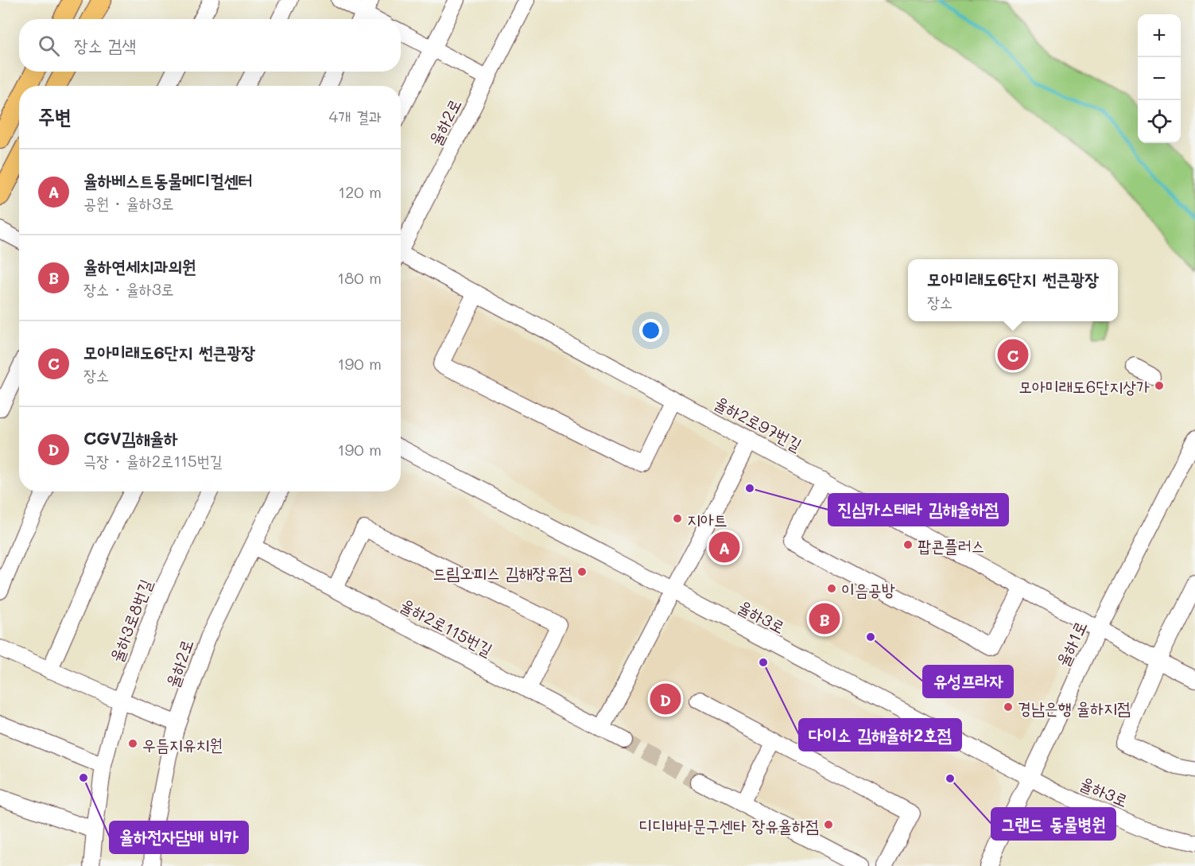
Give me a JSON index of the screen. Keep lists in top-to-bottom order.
{
  "streets": {
    "street": [
      "율하2로",
      "율하2로97번길",
      "율하3로",
      "율하3로8번길",
      "율하2로115번길",
      "율하1로"
    ]
  },
  "crossings": [
    ["율하2로", "율하2로115번길"],
    ["율하2로97번길", "율하1로"],
    ["율하3로", "율하1로"]
  ],
  "places": [
    "모아미래도6단지상가",
    "진심카스테라 김해율하점",
    "지아트",
    "팝콘플러스",
    "드림오피스 김해장유점",
    "이음공방",
    "유성프라자",
    "다이소 김해율하2호점",
    "경남은행 율하지점",
    "우듬지유치원",
    "율하전자담배 비카",
    "그랜드 동물병원",
    "디디바바문구센타 장유율하점"
  ],
  "page": {
    "map_buttons": ["+", "−"],
    "search": "장소 검색",
    "heading": ["주변", "4개 결과"],
    "list": [
      {
        "mark": "A",
        "name": "율하베스트동물메디컬센터",
        "note": "공원 · 율하3로",
        "value": "120 m"
      },
      {
        "mark": "B",
        "name": "율하연세치과의원",
        "note": "장소 · 율하3로",
        "value": "180 m"
      },
      {
        "mark": "C",
        "name": "모아미래도6단지 썬큰광장",
        "note": "장소",
        "value": "190 m"
      },
      {
        "mark": "D",
        "name": "CGV김해율하",
        "note": "극장 · 율하2로115번길",
        "value": "190 m"
      }
    ],
    "popup": ["모아미래도6단지 썬큰광장", "장소"],
    "pins": [
      "C",
      "A",
      "B",
      "D"
    ]
  }
}
